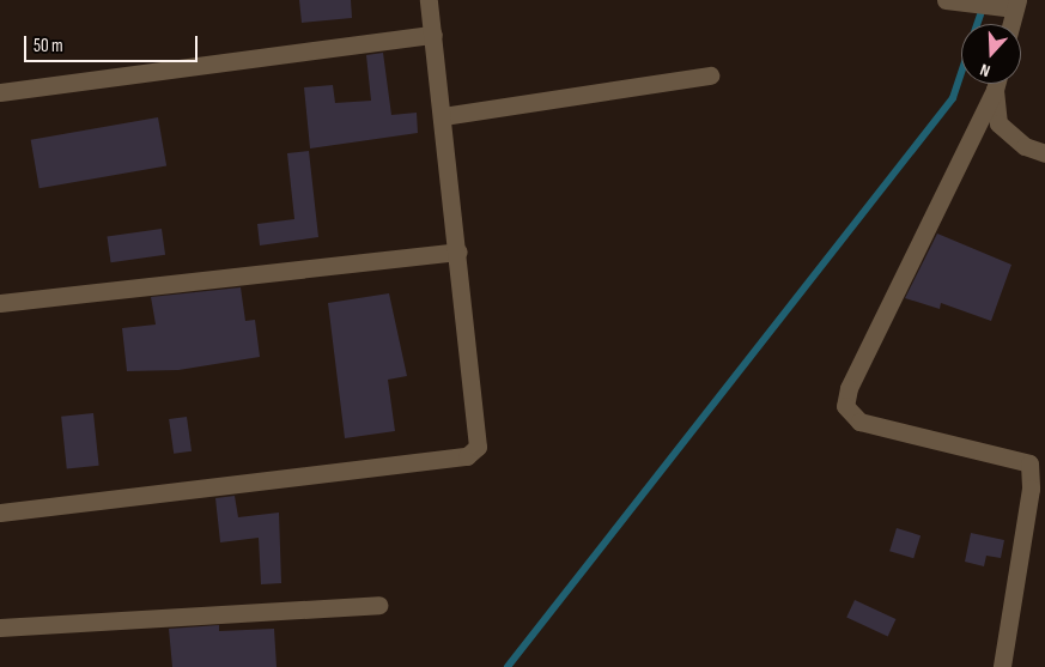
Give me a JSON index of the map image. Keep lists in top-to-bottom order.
{
  "scale_bar": "50 m",
  "north": "bottom"
}
